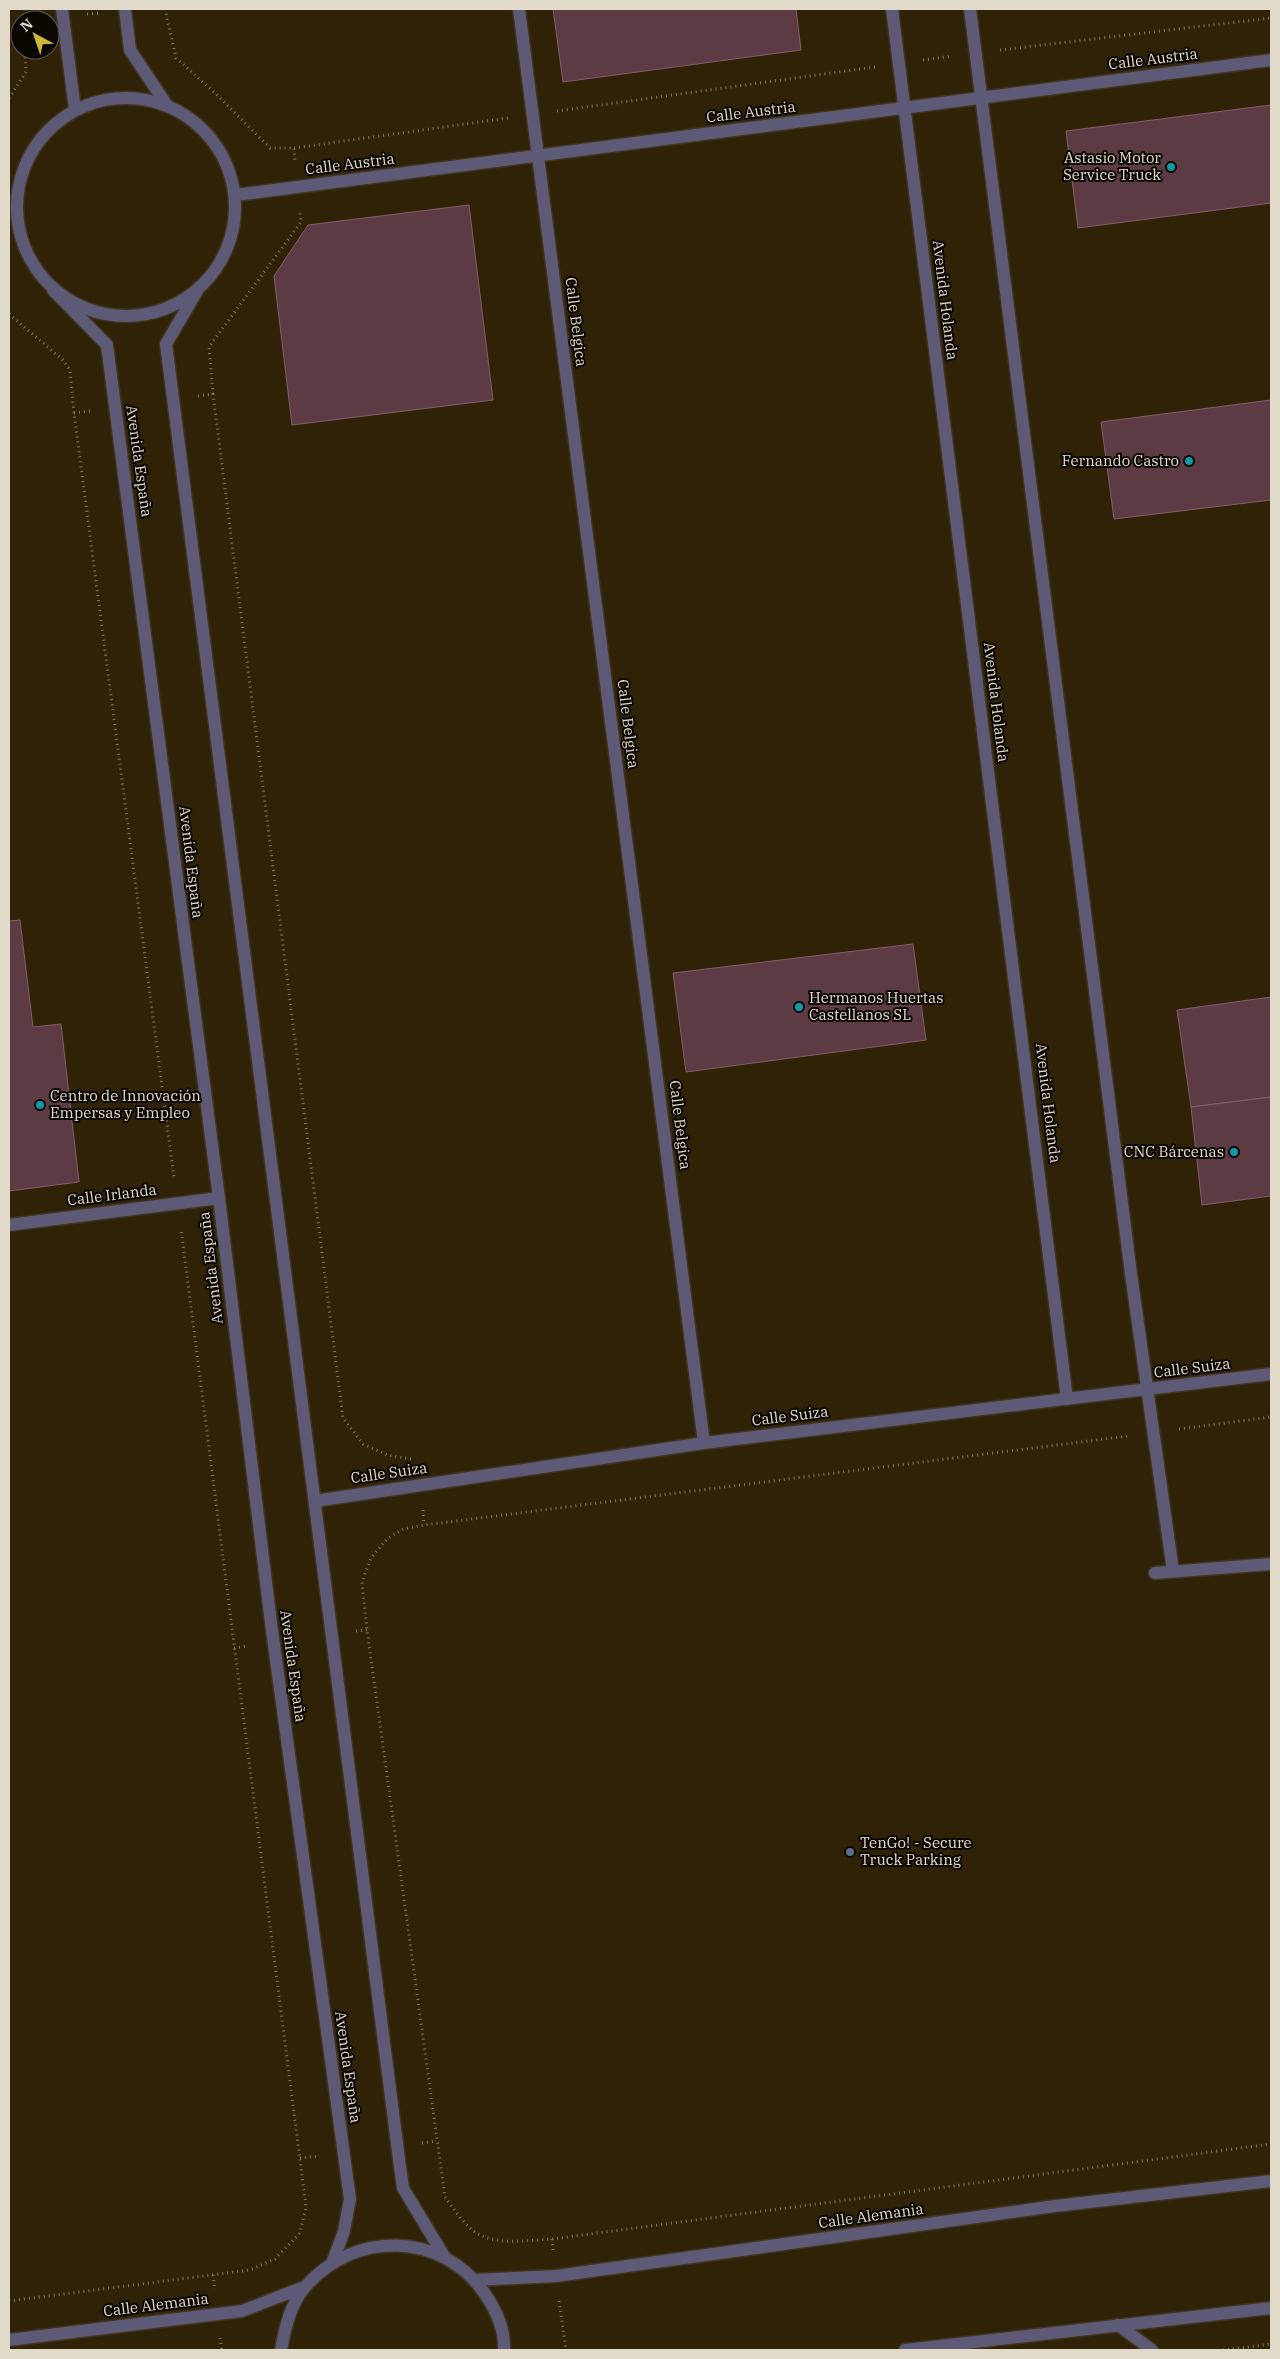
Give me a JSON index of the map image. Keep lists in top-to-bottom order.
{
  "streets": {
    "street": [
      "Calle Austria",
      "Avenida Holanda",
      "Calle Belgica",
      "Avenida España",
      "Calle Irlanda",
      "Calle Suiza",
      "Calle Alemania"
    ]
  },
  "crossings": [
    ["Calle Austria", "Avenida Holanda"],
    ["Calle Austria", "Calle Belgica"],
    ["Avenida Holanda", "Calle Suiza"],
    ["Calle Belgica", "Calle Suiza"],
    ["Avenida España", "Calle Irlanda"]
  ],
  "places": [
    "Astasio Motor Service Truck",
    "Fernando Castro",
    "Hermanos Huertas Castellanos SL",
    "Centro de Innovación Empersas y Empleo",
    "CNC Bárcenas",
    "TenGo! - Secure Truck Parking"
  ],
  "north": "top left"
}
